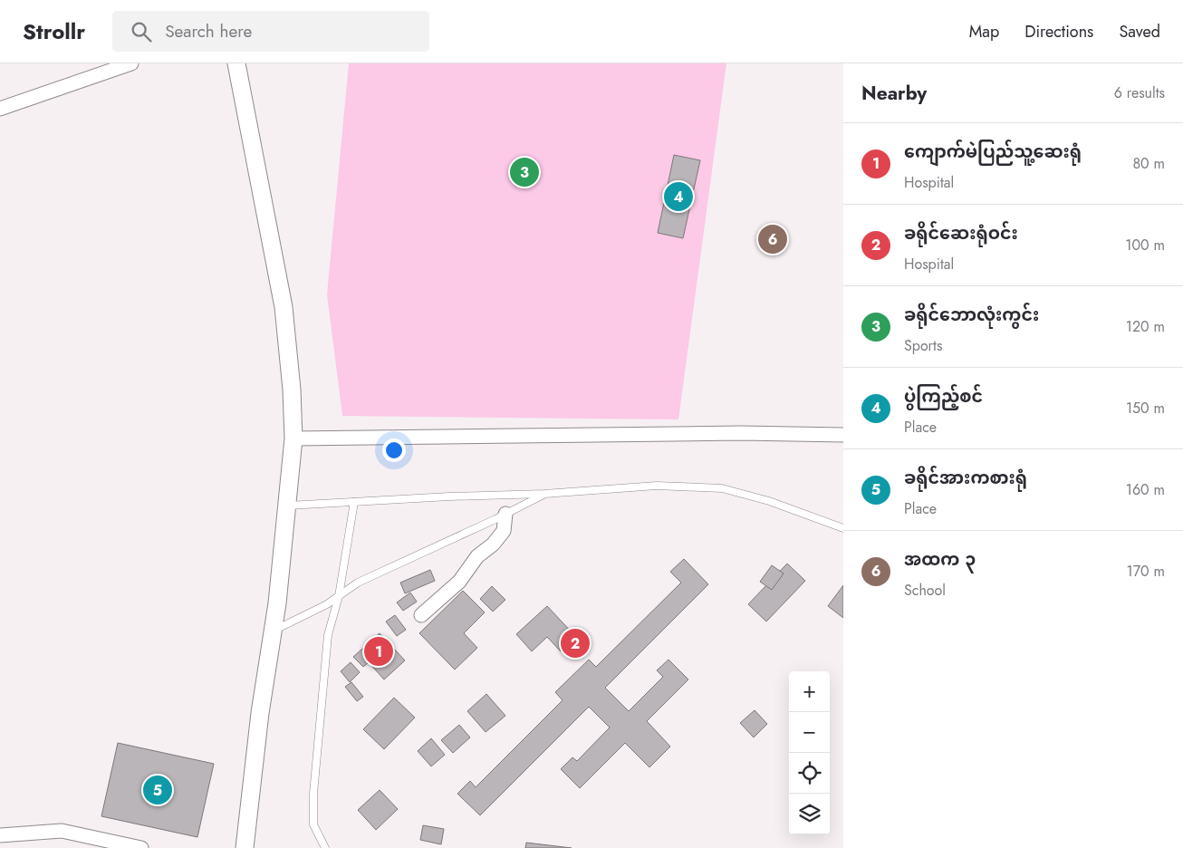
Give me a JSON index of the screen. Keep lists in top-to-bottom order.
{
  "page": {
    "header": "Strollr",
    "search": "Search here",
    "nav": ["Map", "Directions", "Saved"],
    "heading": ["Nearby", "6 results"],
    "list": [
      {
        "mark": "1",
        "name": "ကျောက်မဲပြည်သူ့ဆေးရုံ",
        "note": "Hospital",
        "value": "80 m"
      },
      {
        "mark": "2",
        "name": "ခရိုင်ဆေးရုံဝင်း",
        "note": "Hospital",
        "value": "100 m"
      },
      {
        "mark": "3",
        "name": "ခရိုင်ဘောလုံးကွင်း",
        "note": "Sports",
        "value": "120 m"
      },
      {
        "mark": "4",
        "name": "ပွဲကြည့်စင်",
        "note": "Place",
        "value": "150 m"
      },
      {
        "mark": "5",
        "name": "ခရိုင်အားကစားရုံ",
        "note": "Place",
        "value": "160 m"
      },
      {
        "mark": "6",
        "name": "အထက ၃",
        "note": "School",
        "value": "170 m"
      }
    ],
    "pins": [
      "3",
      "4",
      "6",
      "2",
      "1",
      "5"
    ],
    "map_buttons": ["+", "−"]
  }
}
